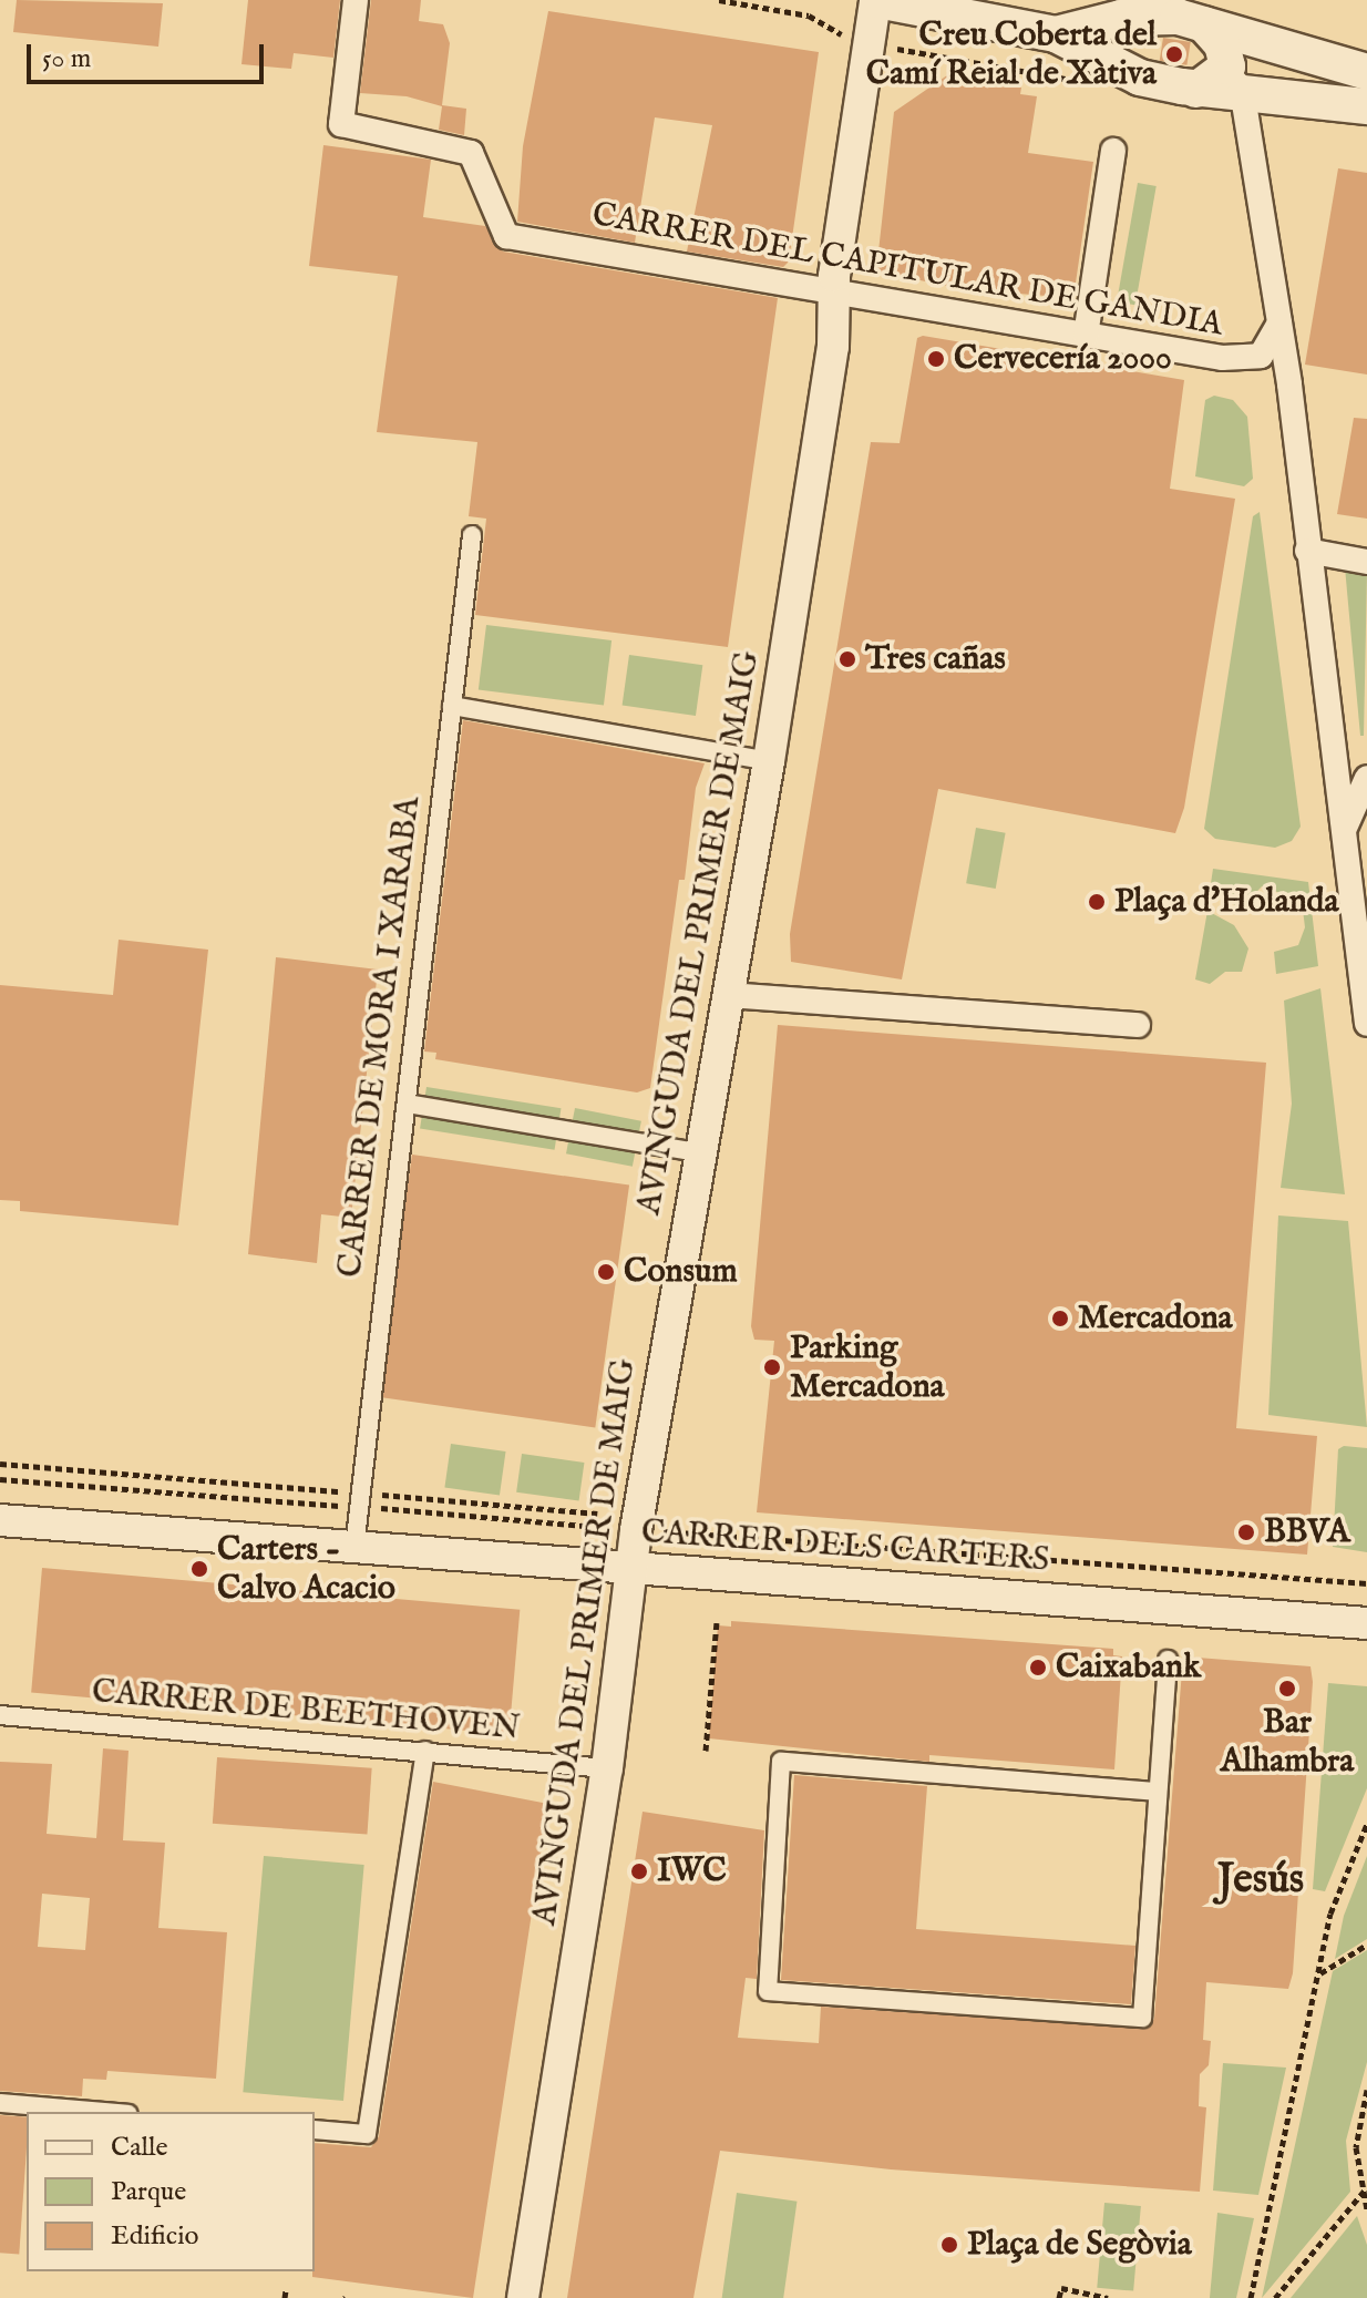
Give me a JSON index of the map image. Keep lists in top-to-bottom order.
{
  "streets": {
    "street": [
      "CARRER DEL CAPITULAR DE GANDIA",
      "AVINGUDA DEL PRIMER DE MAIG",
      "CARRER DE MORA I XARABA",
      "CARRER DELS CARTERS",
      "CARRER DE BEETHOVEN"
    ]
  },
  "crossings": [
    ["CARRER DEL CAPITULAR DE GANDIA", "AVINGUDA DEL PRIMER DE MAIG"],
    ["AVINGUDA DEL PRIMER DE MAIG", "CARRER DELS CARTERS"],
    ["AVINGUDA DEL PRIMER DE MAIG", "CARRER DE BEETHOVEN"],
    ["CARRER DE MORA I XARABA", "CARRER DELS CARTERS"]
  ],
  "districts": ["Jesús"],
  "places": [
    "Creu Coberta del Camí Reial de Xàtiva",
    "Cervecería 2000",
    "Tres cañas",
    "Plaça d'Holanda",
    "Consum",
    "Mercadona",
    "Parking Mercadona",
    "BBVA",
    "Carters - Calvo Acacio",
    "Caixabank",
    "Bar Alhambra",
    "IWC",
    "Plaça de Segòvia"
  ],
  "legend": ["Calle", "Parque", "Edificio"],
  "scale_bar": "50 m"
}
